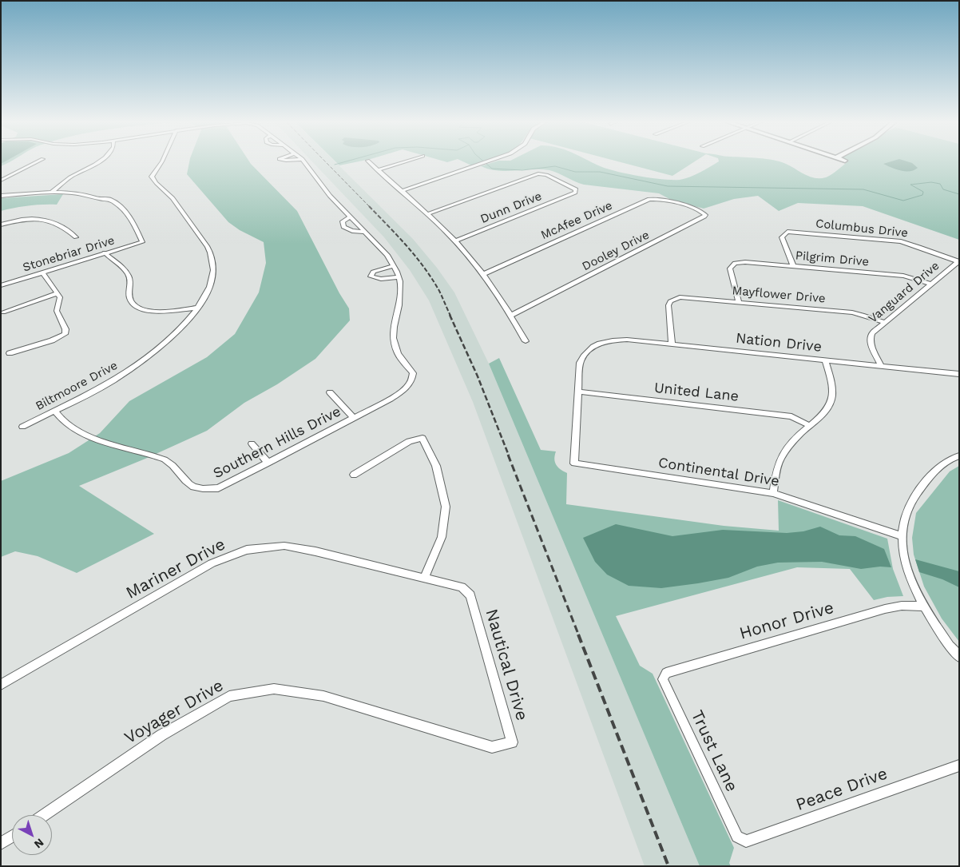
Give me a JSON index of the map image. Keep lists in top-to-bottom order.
{
  "streets": {
    "street": [
      "Dunn Drive",
      "McAfee Drive",
      "Columbus Drive",
      "Dooley Drive",
      "Stonebriar Drive",
      "Pilgrim Drive",
      "Vanguard Drive",
      "Mayflower Drive",
      "Nation Drive",
      "Biltmoore Drive",
      "United Lane",
      "Southern Hills Drive",
      "Continental Drive",
      "Mariner Drive",
      "Honor Drive",
      "Nautical Drive",
      "Voyager Drive",
      "Trust Lane",
      "Peace Drive"
    ]
  },
  "crossings": [
    ["McAfee Drive", "Dooley Drive"],
    ["Columbus Drive", "Pilgrim Drive"],
    ["Columbus Drive", "Vanguard Drive"],
    ["Pilgrim Drive", "Vanguard Drive"],
    ["Pilgrim Drive", "Mayflower Drive"],
    ["Vanguard Drive", "Mayflower Drive"],
    ["Vanguard Drive", "Nation Drive"],
    ["Nation Drive", "United Lane"],
    ["Nation Drive", "Continental Drive"],
    ["Biltmoore Drive", "Southern Hills Drive"],
    ["United Lane", "Continental Drive"],
    ["Mariner Drive", "Nautical Drive"],
    ["Honor Drive", "Trust Lane"],
    ["Nautical Drive", "Voyager Drive"],
    ["Trust Lane", "Peace Drive"]
  ],
  "north": "bottom right"
}
